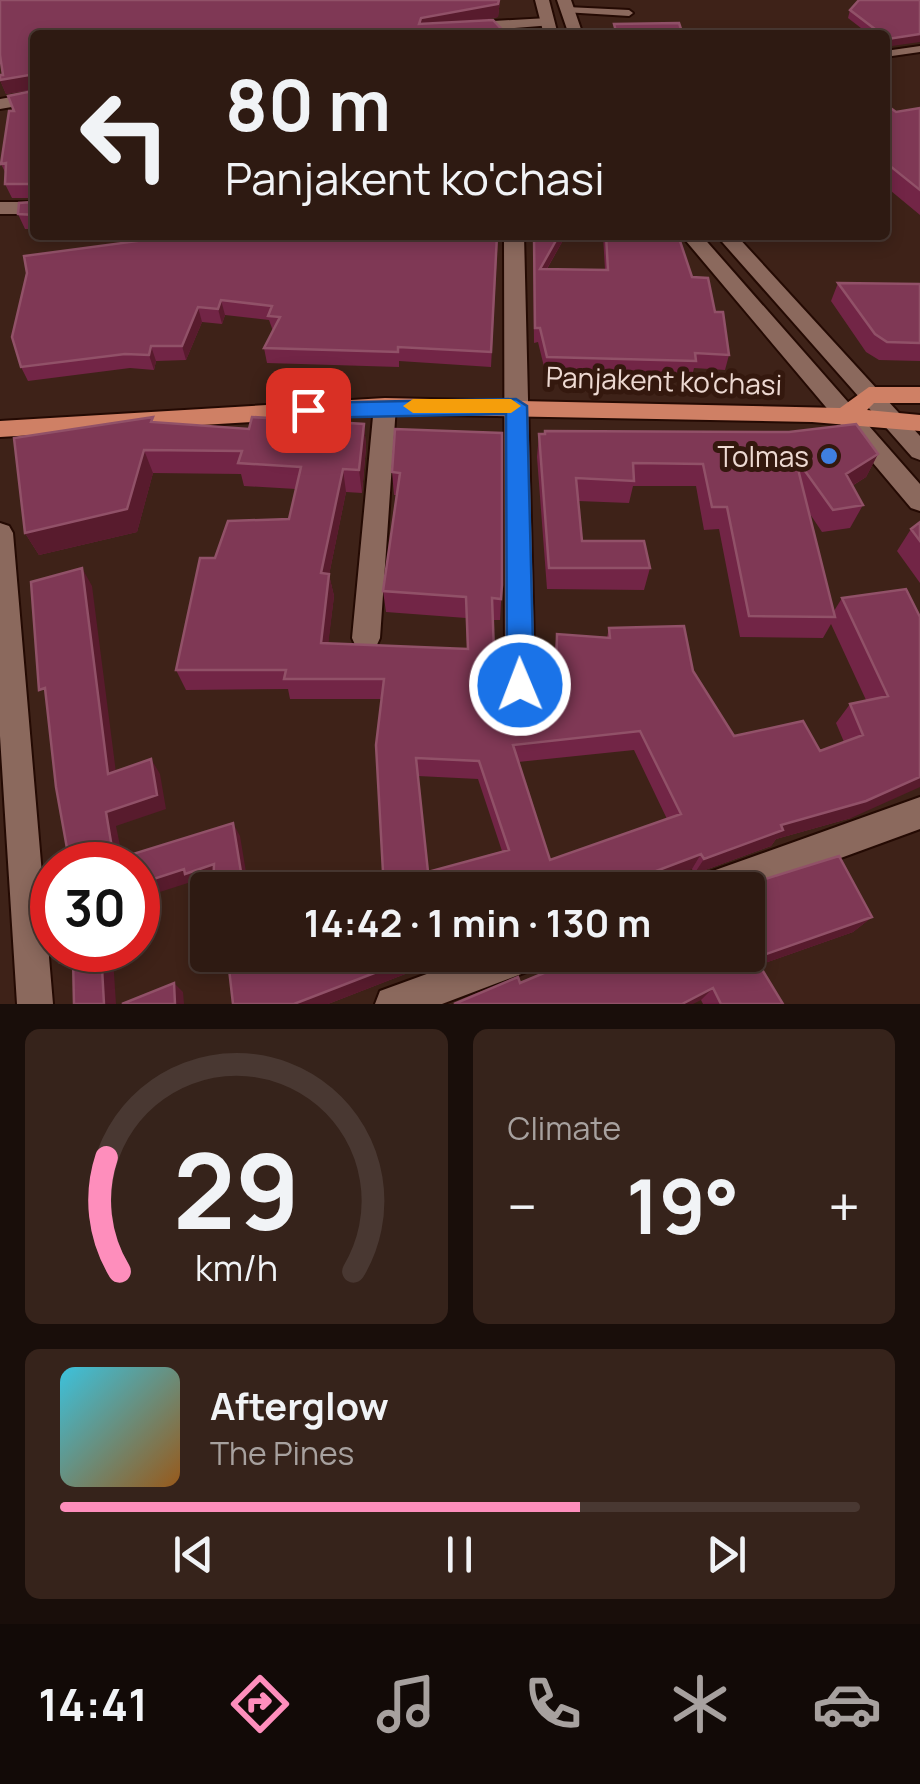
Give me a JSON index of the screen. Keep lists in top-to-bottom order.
{
  "streets": {
    "main road": ["Panjakent ko'chasi"]
  },
  "places": ["Tolmas"],
  "page": {
    "turn": ["80 m", "Panjakent ko'chasi"],
    "limit": "30",
    "trip": "14:42 · 1 min · 130 m",
    "tile": "Climate",
    "heat": ["−", "19°", "+"],
    "song": ["Afterglow", "The Pines"],
    "tabs": "14:41",
    "gauge": ["29", "km/h"]
  }
}
